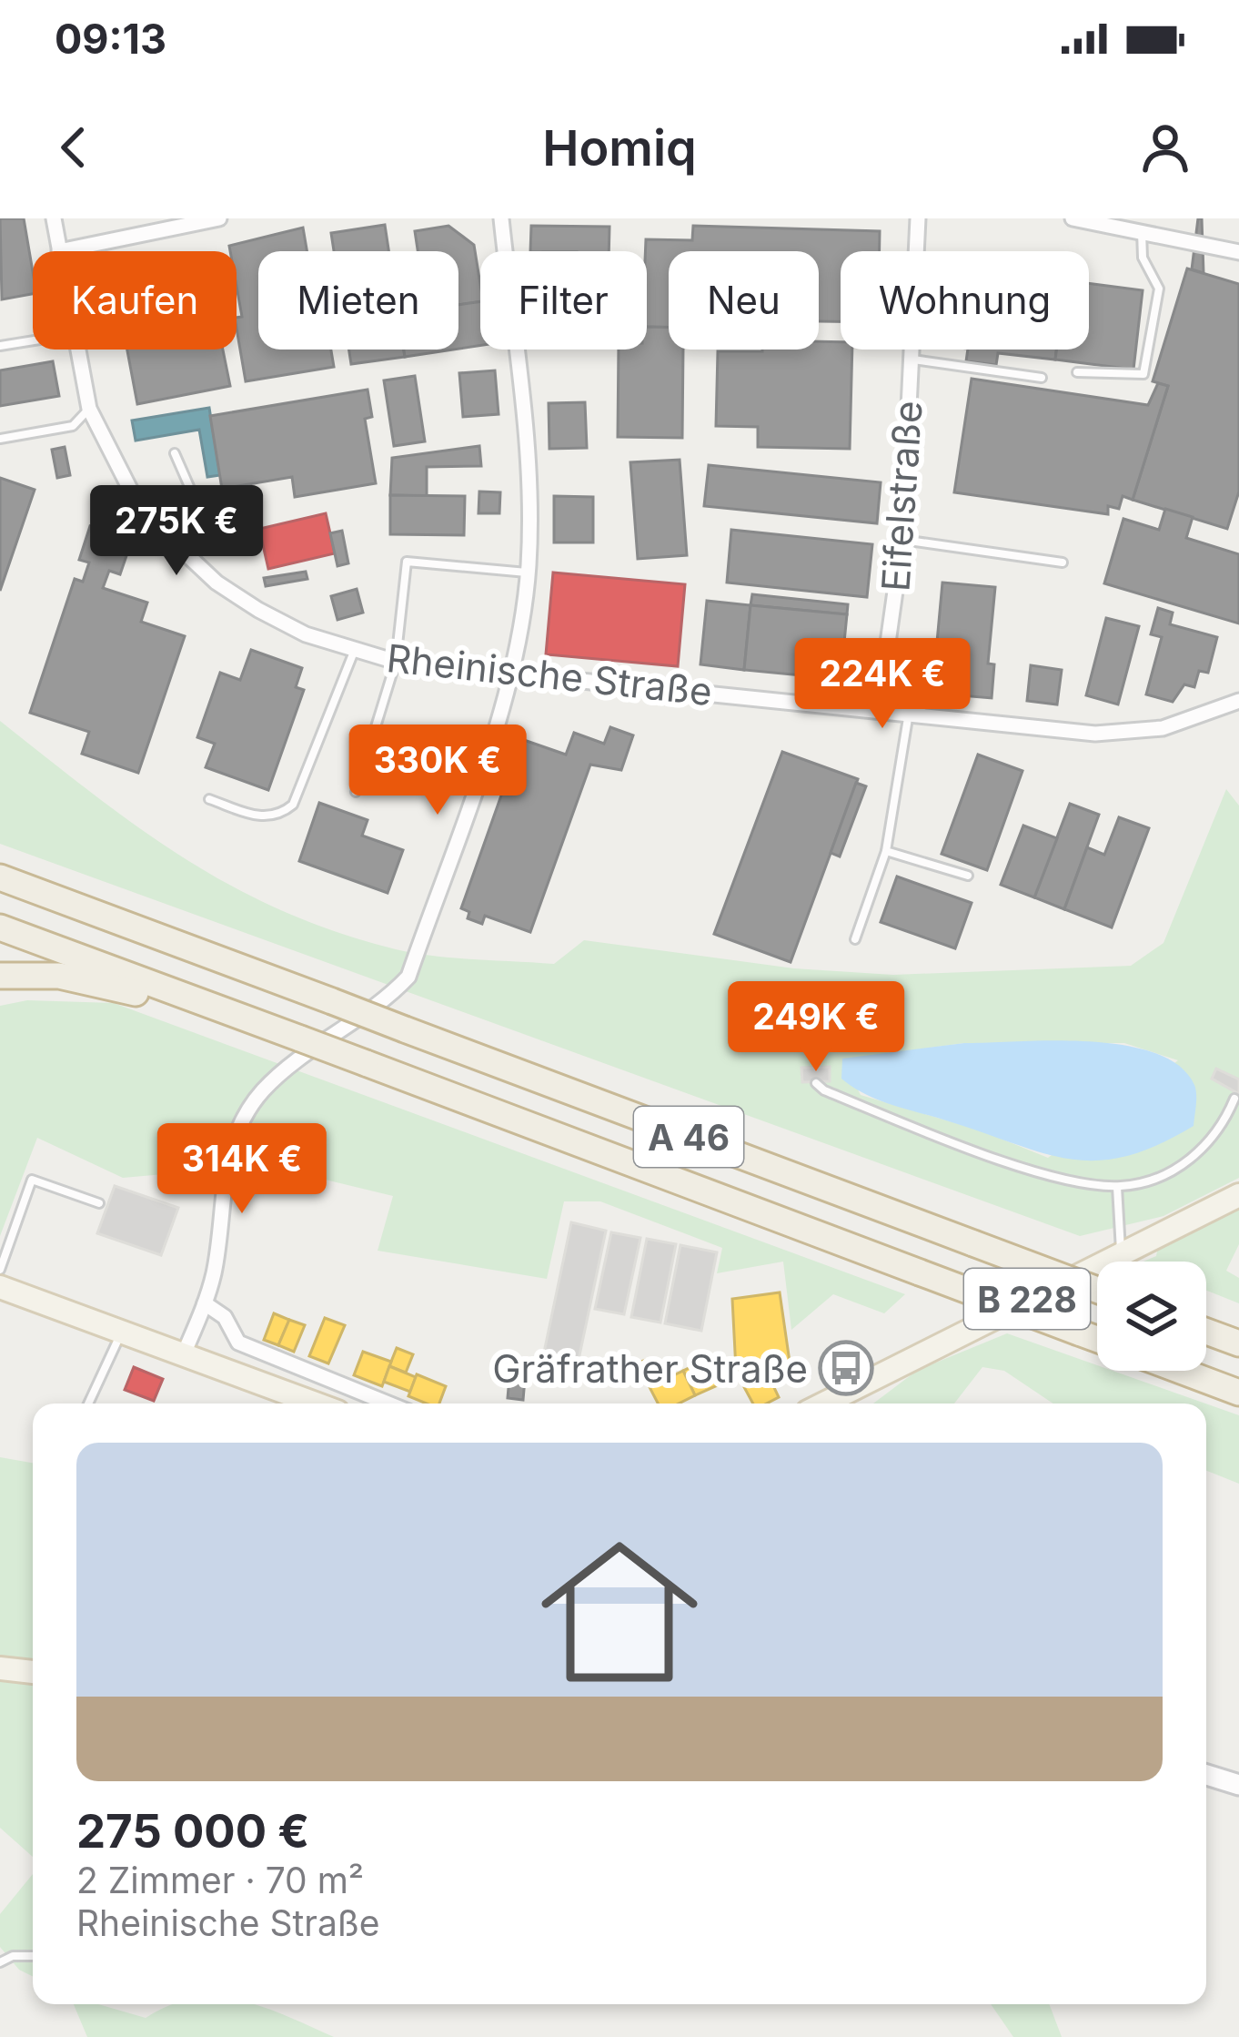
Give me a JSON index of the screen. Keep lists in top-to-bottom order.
{
  "streets": {
    "highway": ["A 46"],
    "main road": ["B 228"],
    "street": ["Eifelstraße", "Rheinische Straße"]
  },
  "crossings": [
    ["Eifelstraße", "Rheinische Straße"]
  ],
  "places": {
    "bus stop": ["Gräfrather Straße"]
  },
  "page": {
    "status": "09:13",
    "header": "Homiq",
    "chip": [
      "Kaufen",
      "Mieten",
      "Filter",
      "Neu",
      "Wohnung"
    ],
    "price": [
      "275K €",
      "224K €",
      "330K €",
      "249K €",
      "314K €"
    ],
    "list": [
      {
        "name": "275 000 €",
        "note": "2 Zimmer · 70 m² · Rheinische Straße"
      }
    ]
  }
}
